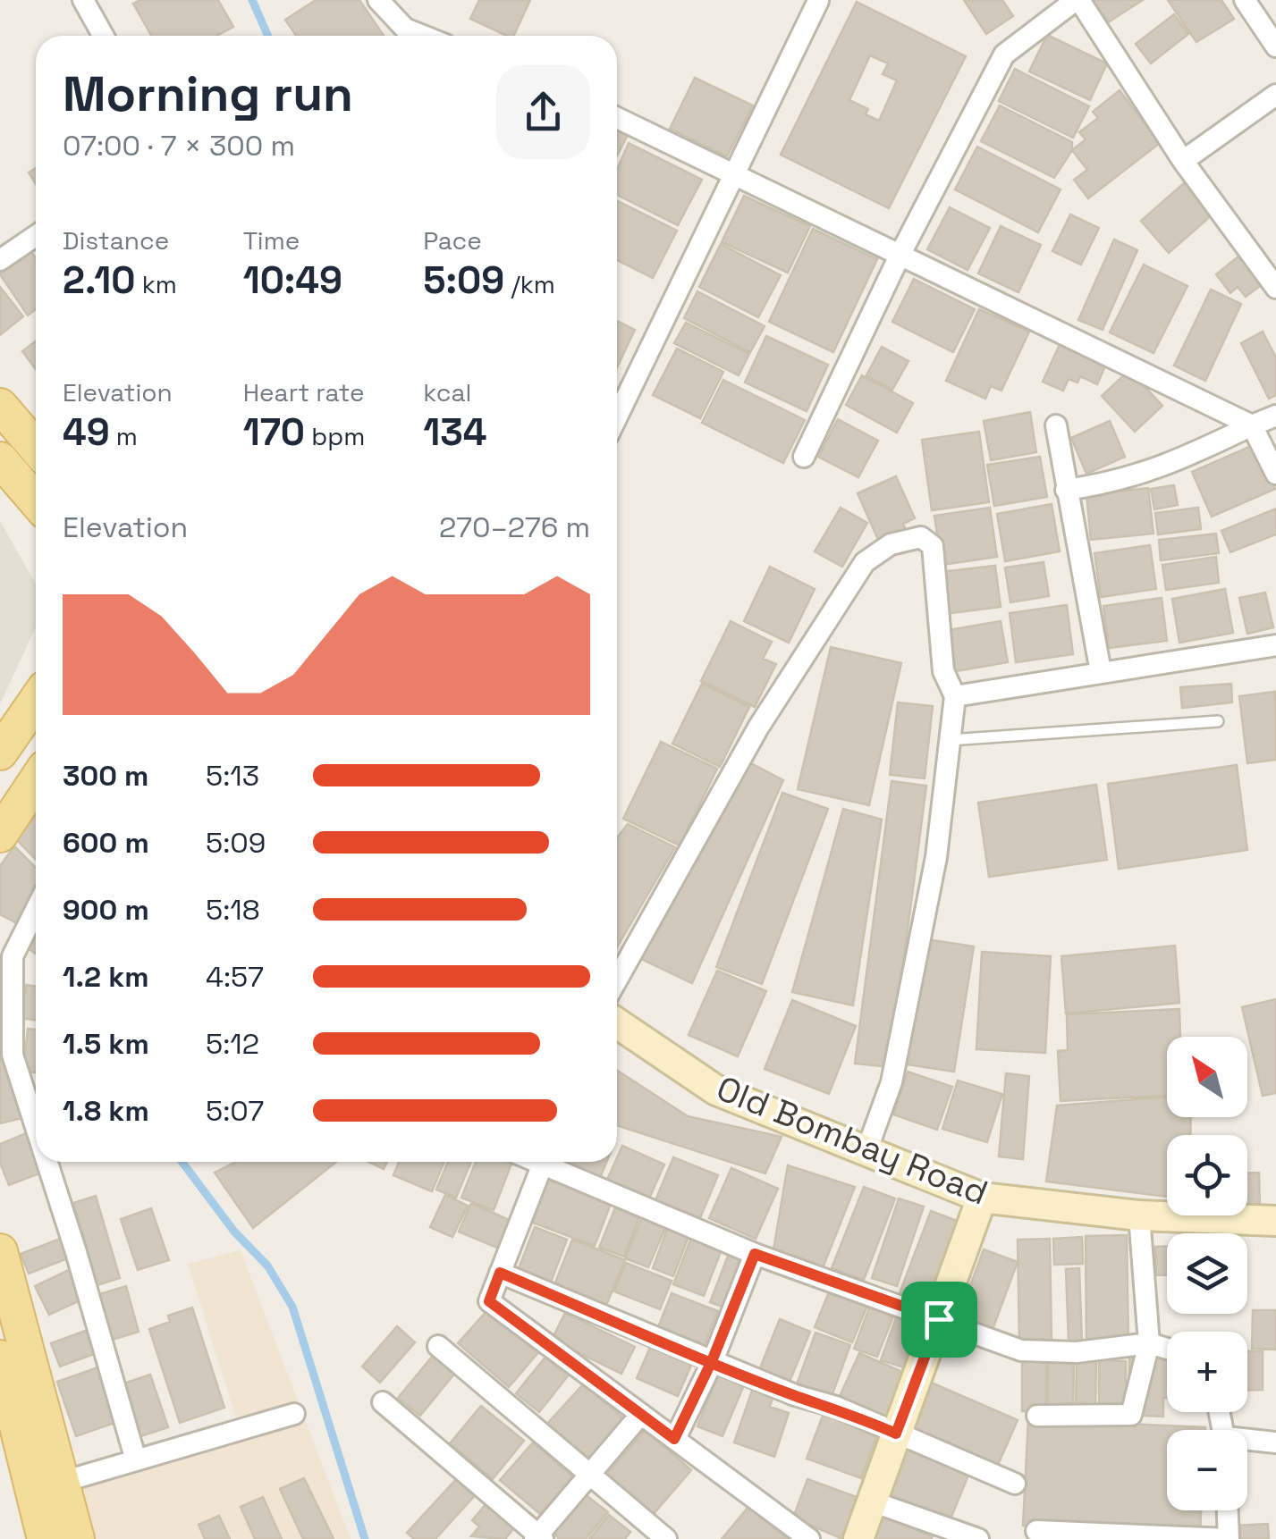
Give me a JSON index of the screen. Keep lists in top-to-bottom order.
{
  "streets": {
    "main road": ["Old Bombay Road"]
  },
  "north": "top left",
  "page": {
    "heading": ["Morning run", "07:00 · 7 × 300 m"],
    "stats": [
      ["Distance", "2.10 km"],
      ["Time", "10:49"],
      ["Pace", "5:09 /km"],
      ["Elevation", "49 m"],
      ["Heart rate", "170 bpm"],
      ["kcal", "134"]
    ],
    "chart": ["Elevation", "270–276 m"],
    "list": [
      {
        "name": "300 m",
        "note": "5:13"
      },
      {
        "name": "600 m",
        "note": "5:09"
      },
      {
        "name": "900 m",
        "note": "5:18"
      },
      {
        "name": "1.2 km",
        "note": "4:57"
      },
      {
        "name": "1.5 km",
        "note": "5:12"
      },
      {
        "name": "1.8 km",
        "note": "5:07"
      }
    ],
    "map_buttons": ["+", "−"]
  }
}
